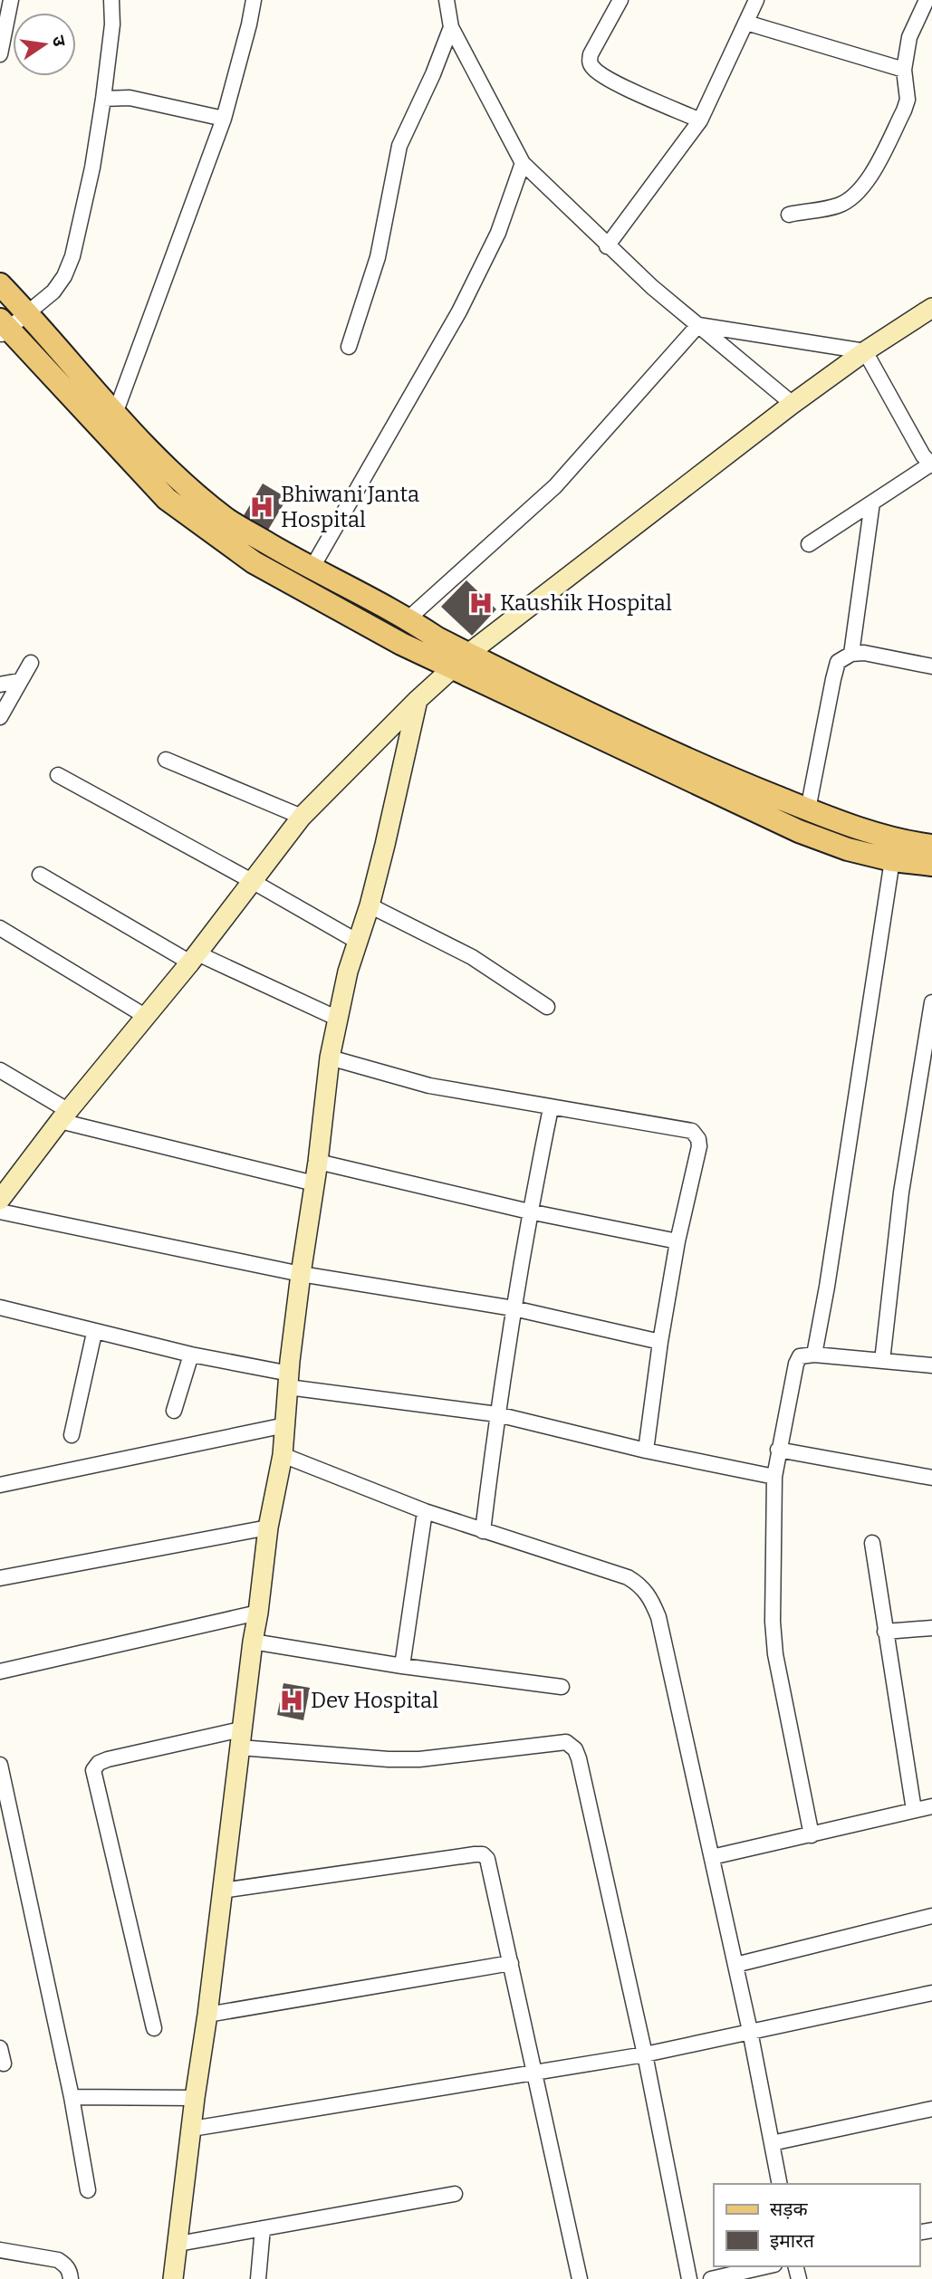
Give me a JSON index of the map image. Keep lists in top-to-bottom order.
{
  "places": {
    "hospital": ["Bhiwani Janta Hospital", "Kaushik Hospital", "Dev Hospital"]
  },
  "legend": ["सड़क", "इमारत"],
  "north": "right"
}
